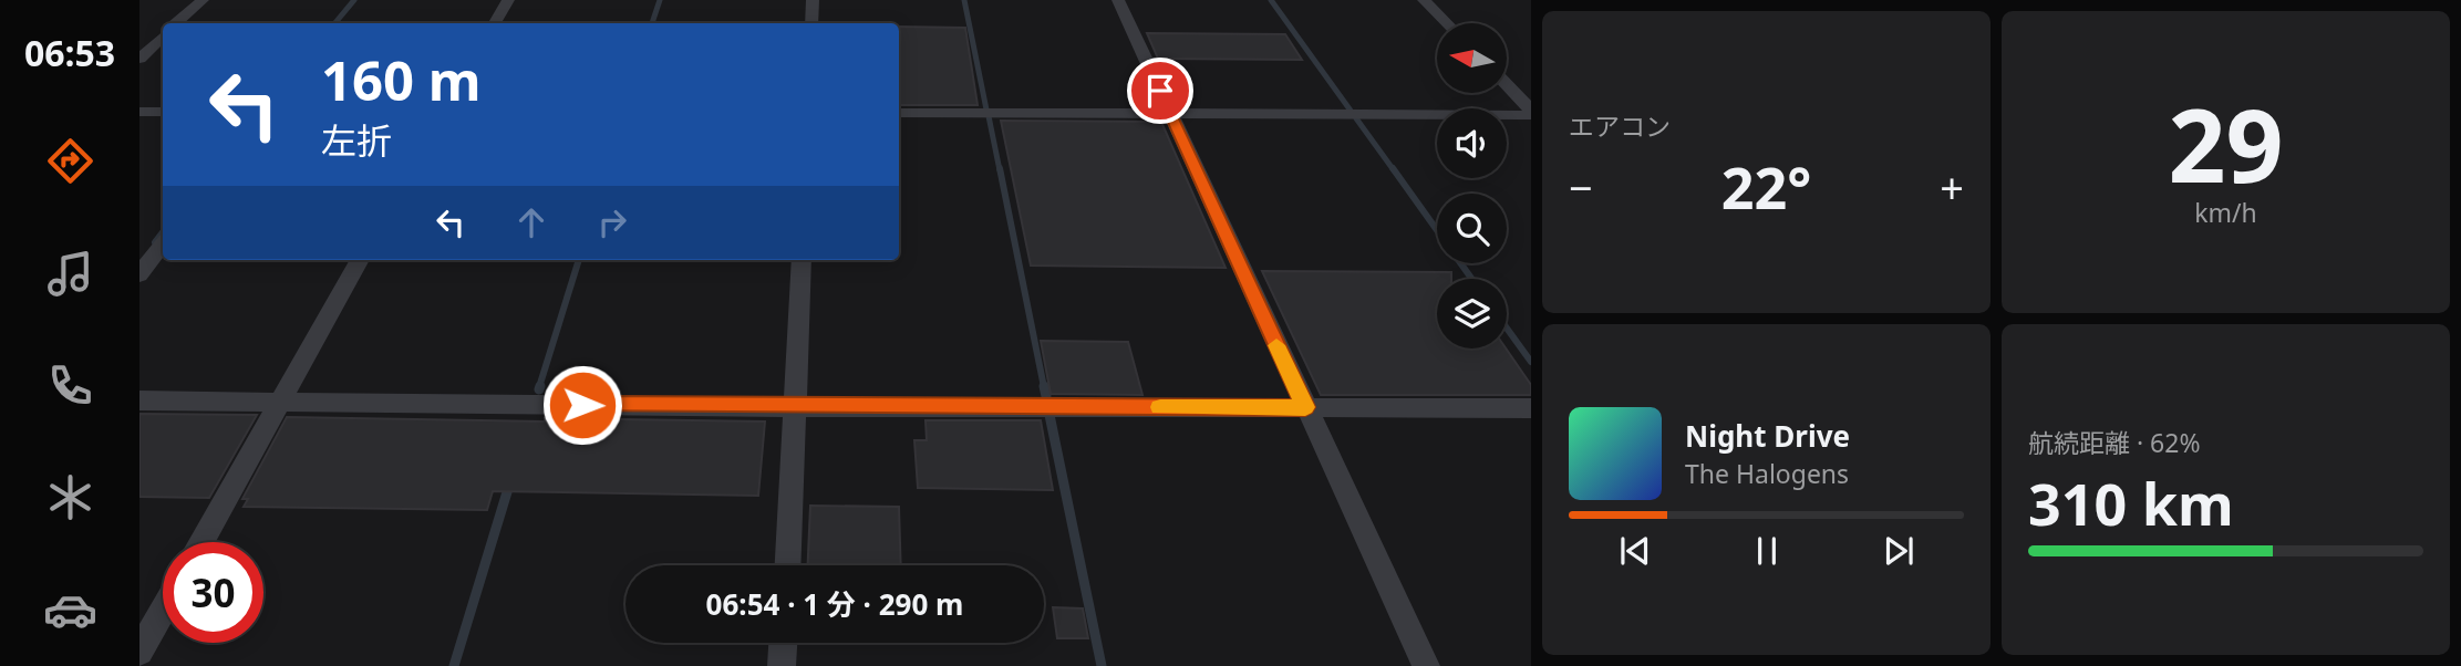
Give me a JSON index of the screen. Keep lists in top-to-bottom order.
{
  "north": "left",
  "page": {
    "tabs": "06:53",
    "tile": [
      "エアコン",
      ["29", "km/h"],
      ["航続距離 · 62%", "310 km"]
    ],
    "turn": ["160 m", "左折"],
    "heat": ["−", "22°", "+"],
    "song": ["Night Drive", "The Halogens"],
    "limit": "30",
    "trip": "06:54 · 1 分 · 290 m"
  }
}
